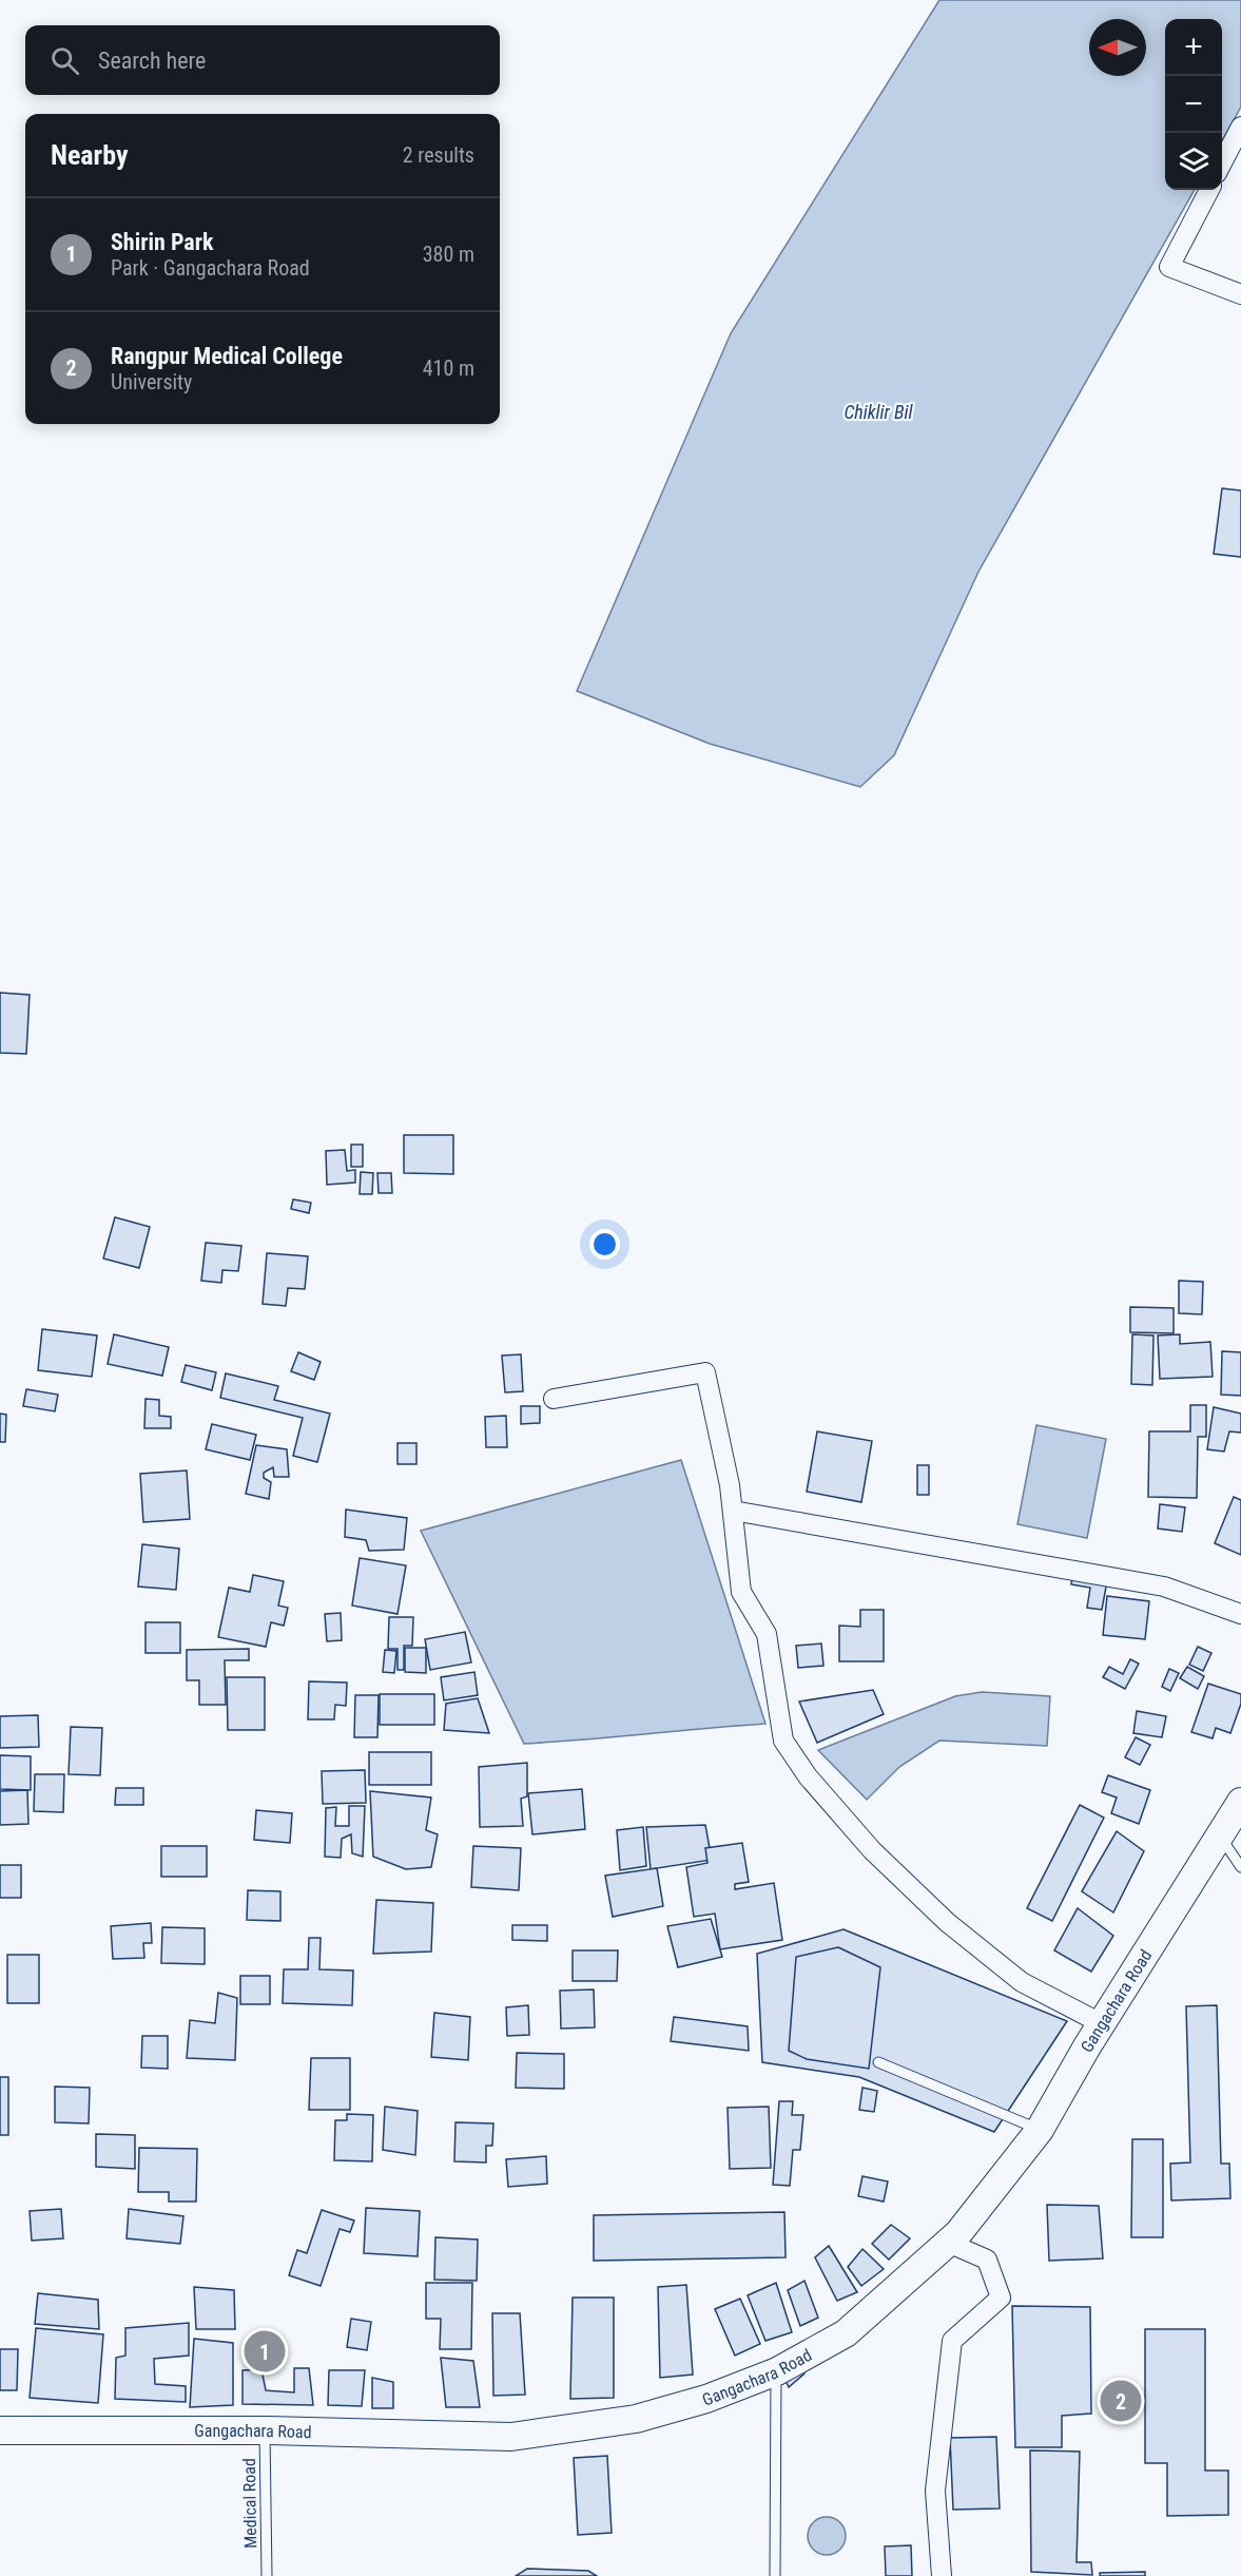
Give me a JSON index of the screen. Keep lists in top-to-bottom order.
{
  "streets": {
    "main road": ["Gangachara Road"],
    "lane": ["Medical Road"]
  },
  "crossings": [
    ["Gangachara Road", "Medical Road"]
  ],
  "water": ["Chiklir Bil"],
  "north": "left",
  "page": {
    "map_buttons": ["+", "−"],
    "search": "Search here",
    "heading": ["Nearby", "2 results"],
    "list": [
      {
        "mark": "1",
        "name": "Shirin Park",
        "note": "Park · Gangachara Road",
        "value": "380 m"
      },
      {
        "mark": "2",
        "name": "Rangpur Medical College",
        "note": "University",
        "value": "410 m"
      }
    ],
    "pins": ["1", "2"]
  }
}
